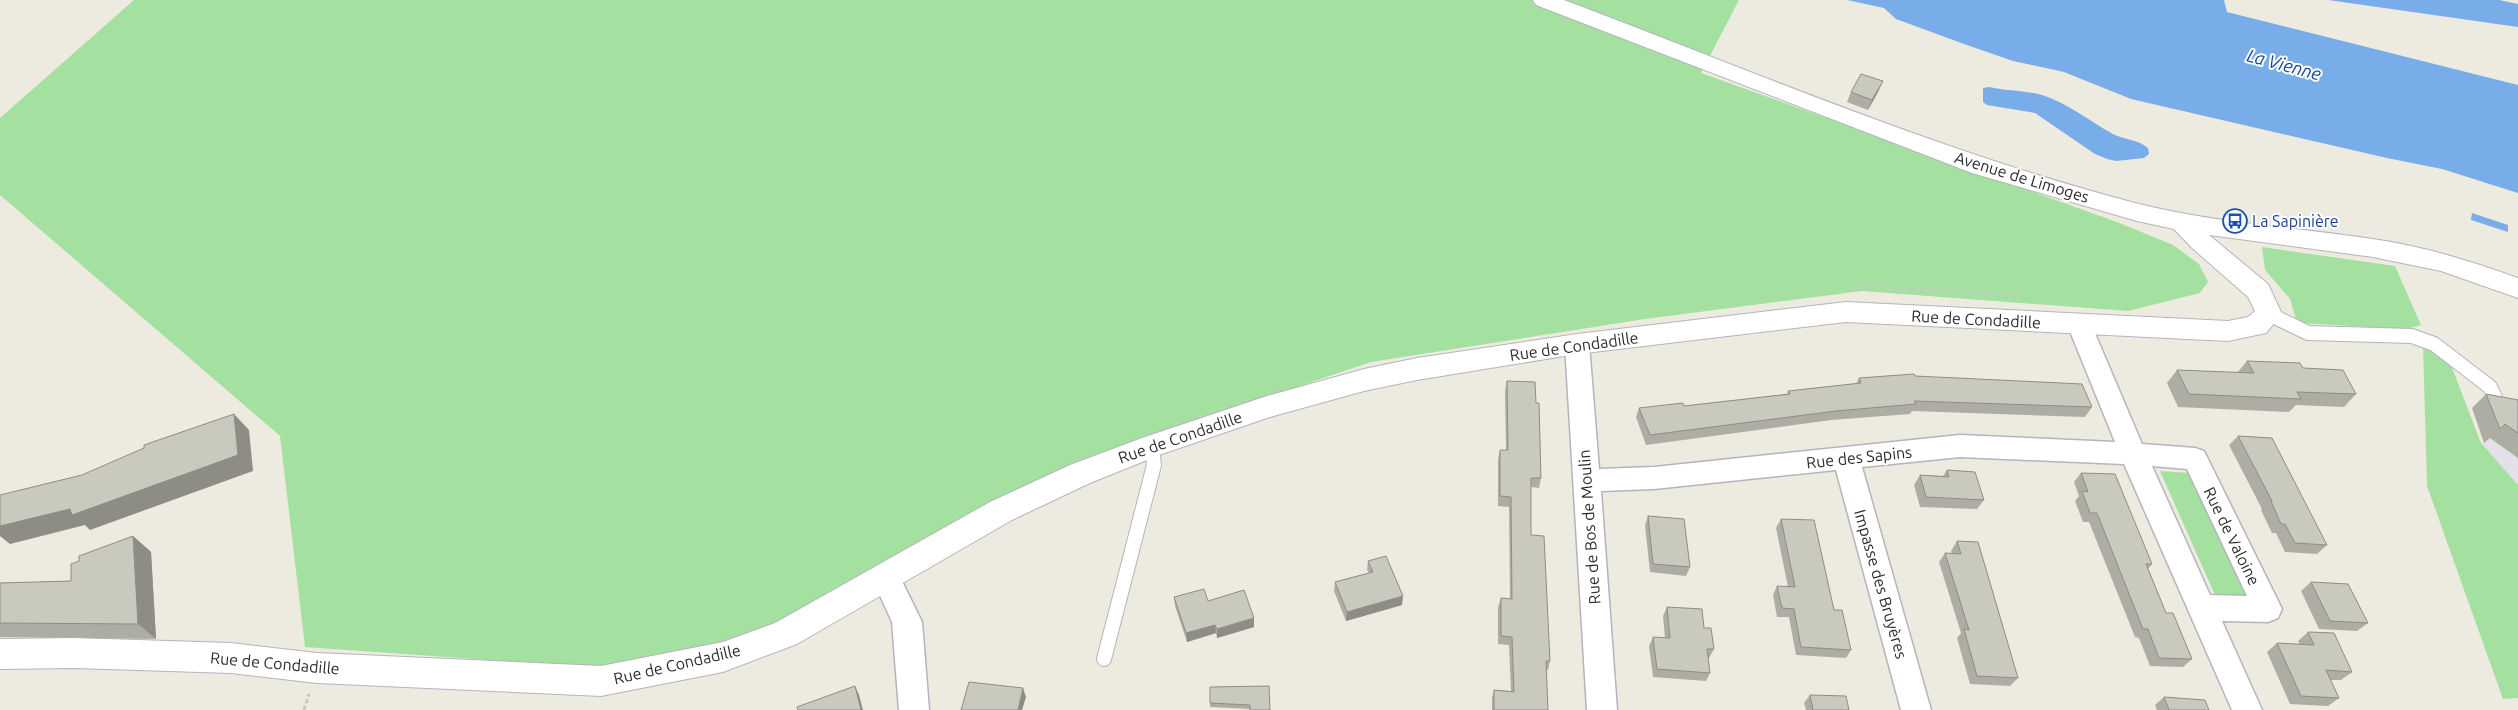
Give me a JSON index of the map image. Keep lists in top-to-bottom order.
{
  "streets": {
    "street": [
      "Avenue de Limoges",
      "Rue de Condadille",
      "Rue des Sapins",
      "Rue de Bos de Moulin",
      "Rue de Valoine",
      "Impasse des Bruyères"
    ]
  },
  "crossings": [
    ["Rue de Condadille", "Rue de Bos de Moulin"],
    ["Rue des Sapins", "Rue de Bos de Moulin"],
    ["Rue des Sapins", "Rue de Valoine"],
    ["Rue des Sapins", "Impasse des Bruyères"]
  ],
  "water": ["La Vienne"],
  "places": {
    "bus stop": ["La Sapinière"]
  }
}
